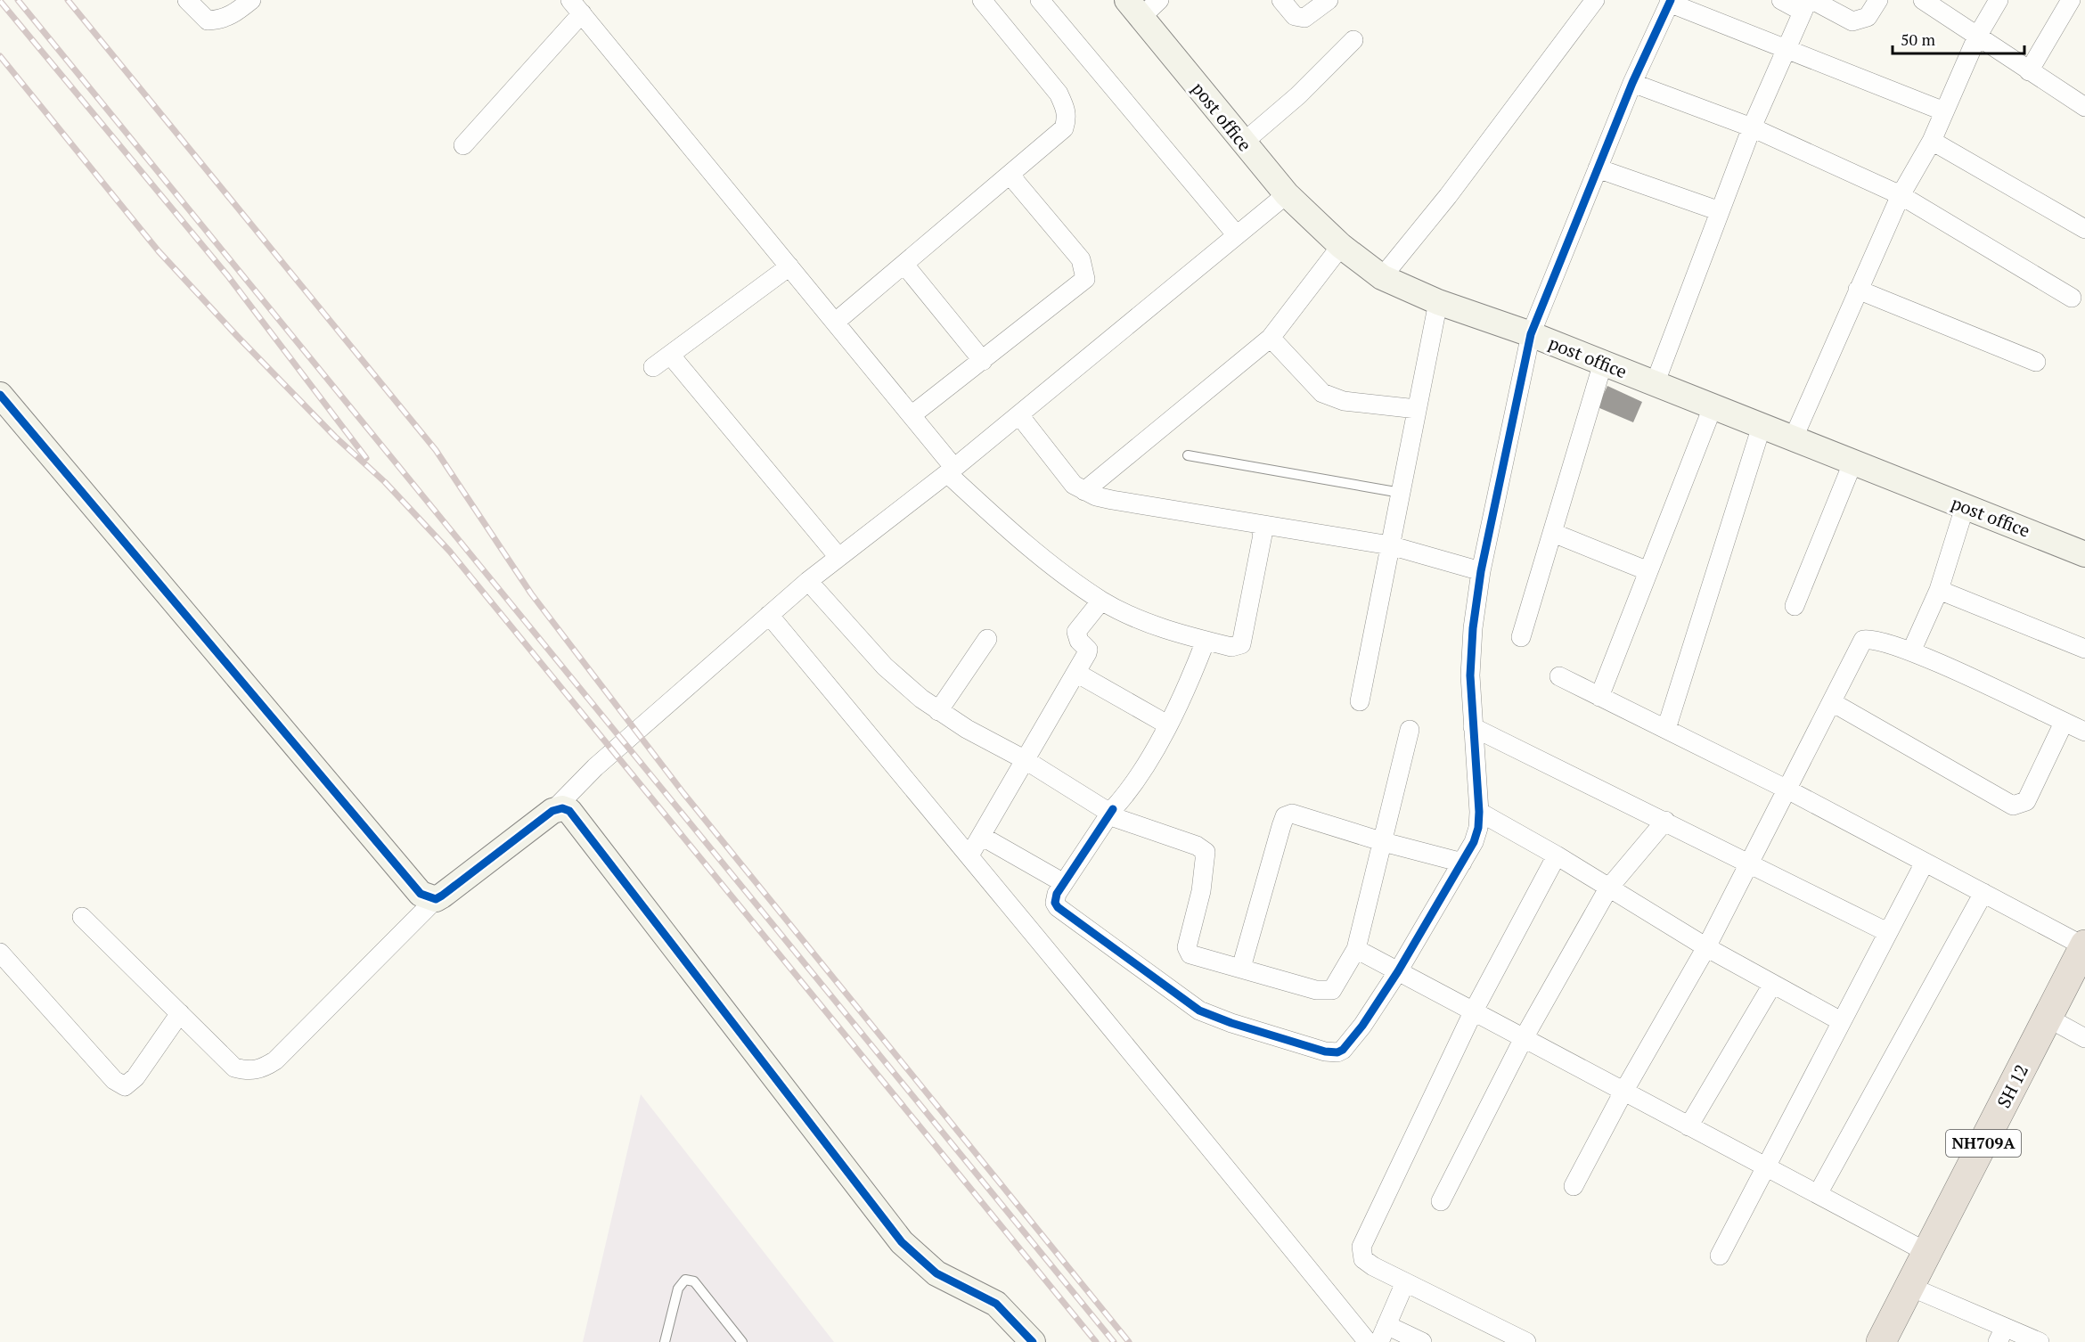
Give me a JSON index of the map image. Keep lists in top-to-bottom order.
{
  "streets": {
    "highway": ["SH 12", "NH709A"],
    "street": ["post office"]
  },
  "scale_bar": "50 m"
}
